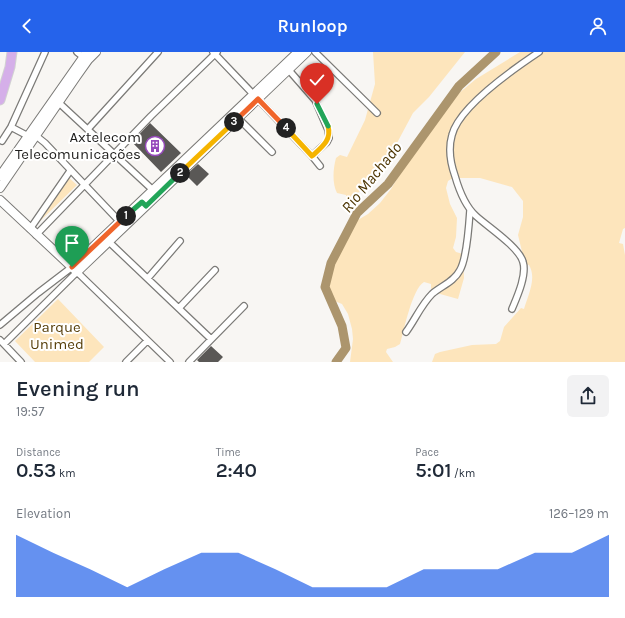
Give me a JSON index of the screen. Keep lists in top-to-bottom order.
{
  "water": ["Rio Machado"],
  "parks": ["Parque Unimed"],
  "places": {
    "building": ["Axtelecom Telecomunicações"]
  },
  "page": {
    "header": "Runloop",
    "pins": [
      "3",
      "4",
      "2",
      "1"
    ],
    "heading": ["Evening run", "19:57"],
    "stats": [
      ["Distance", "0.53 km"],
      ["Time", "2:40"],
      ["Pace", "5:01 /km"]
    ],
    "chart": ["Elevation", "126–129 m"]
  }
}
